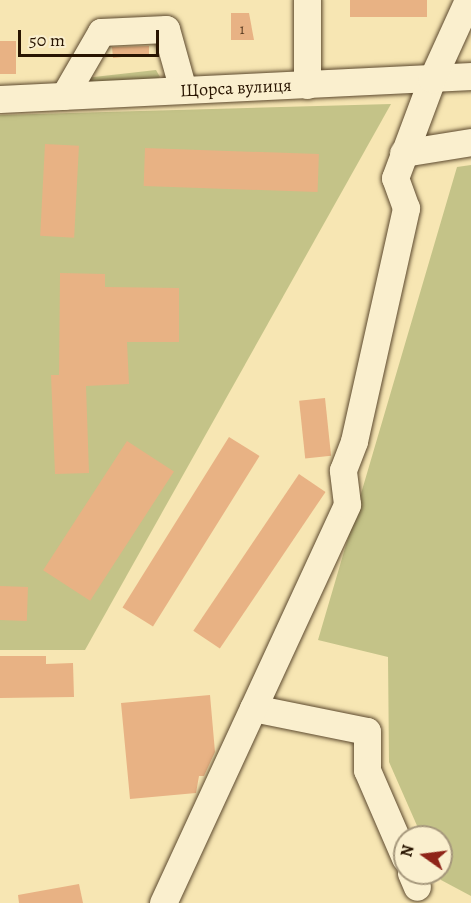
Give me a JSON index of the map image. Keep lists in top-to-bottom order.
{
  "streets": {
    "street": ["Щорса вулиця"]
  },
  "house_numbers": ["1"],
  "scale_bar": "50 m",
  "north": "left"
}
